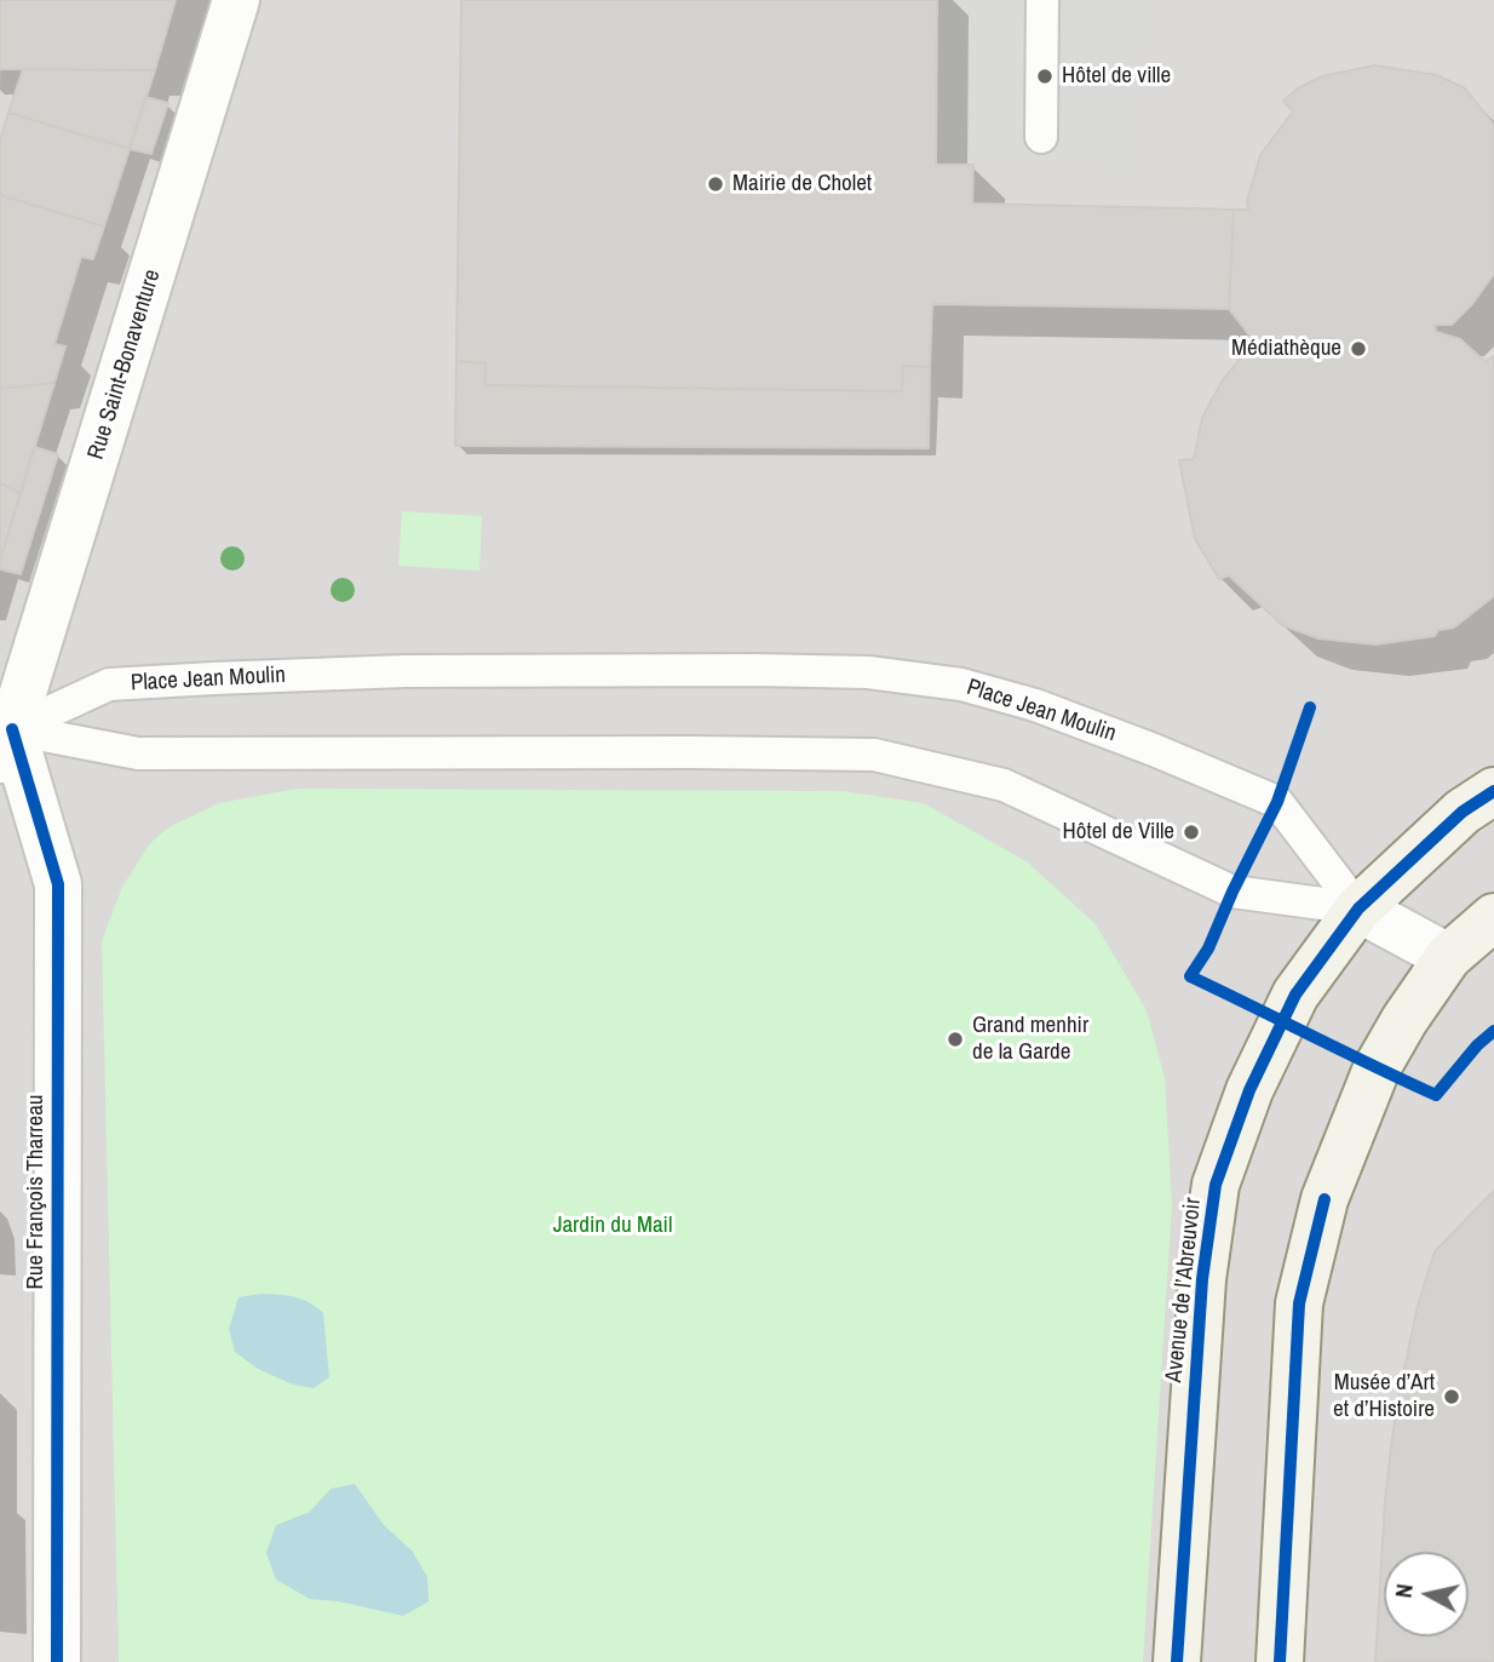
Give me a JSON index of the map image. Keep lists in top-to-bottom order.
{
  "streets": {
    "main road": ["Avenue de l’Abreuvoir"],
    "street": ["Rue Saint-Bonaventure", "Place Jean Moulin", "Rue François Tharreau"]
  },
  "crossings": [
    ["Rue Saint-Bonaventure", "Place Jean Moulin"],
    ["Rue Saint-Bonaventure", "Rue François Tharreau"],
    ["Place Jean Moulin", "Rue François Tharreau"],
    ["Place Jean Moulin", "Avenue de l’Abreuvoir"]
  ],
  "parks": ["Jardin du Mail"],
  "places": [
    "Hôtel de ville",
    "Mairie de Cholet",
    "Médiathèque",
    "Hôtel de Ville",
    "Grand menhir de la Garde",
    "Musée d’Art et d’Histoire"
  ],
  "north": "left"
}
